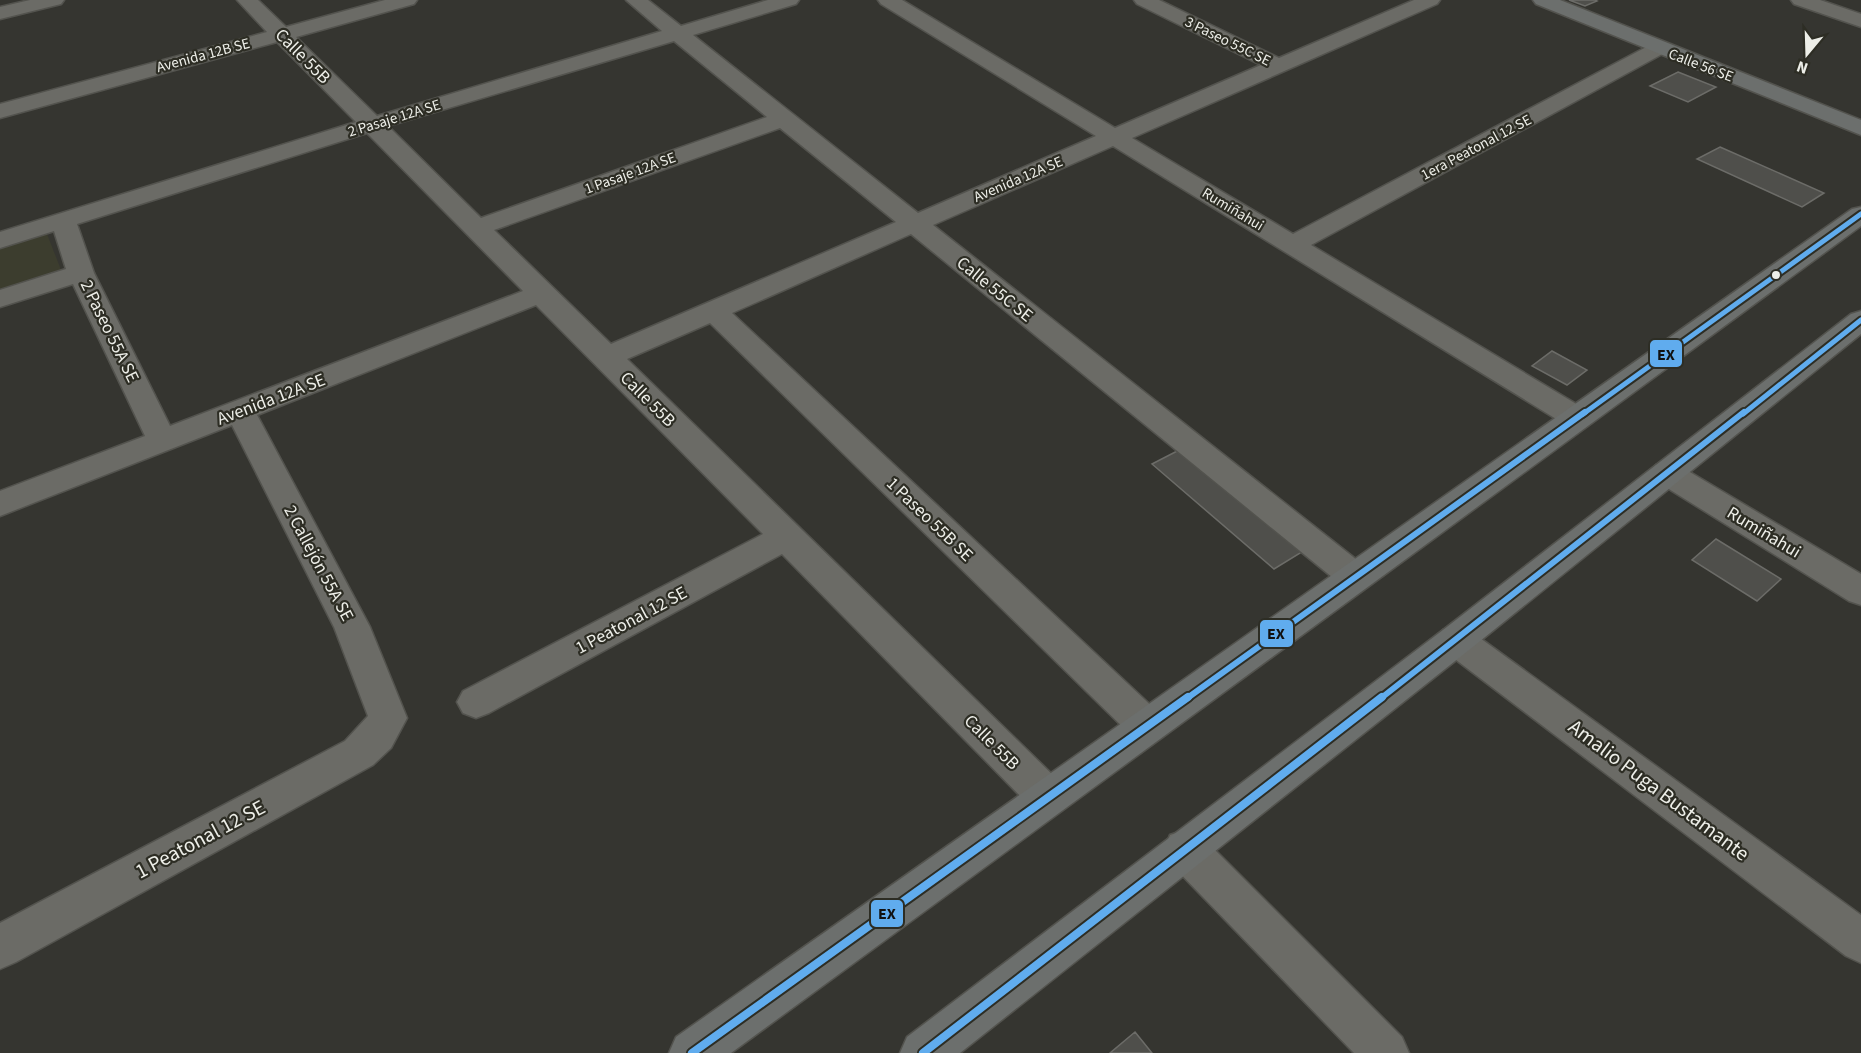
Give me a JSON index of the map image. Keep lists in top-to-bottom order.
{
  "streets": {
    "main road": ["Calle 56 SE"],
    "street": [
      "3 Paseo 55C SE",
      "Avenida 12B SE",
      "Calle 55B",
      "2 Pasaje 12A SE",
      "1era Peatonal 12 SE",
      "1 Pasaje 12A SE",
      "Avenida 12A SE",
      "Rumiñahui",
      "Calle 55C SE",
      "2 Paseo 55A SE",
      "1 Paseo 55B SE",
      "2 Callejón 55A SE",
      "1 Peatonal 12 SE",
      "Amalio Puga Bustamante"
    ]
  },
  "crossings": [
    ["3 Paseo 55C SE", "Avenida 12A SE"],
    ["Avenida 12B SE", "Calle 55B"],
    ["Calle 55B", "2 Pasaje 12A SE"],
    ["Calle 55B", "1 Pasaje 12A SE"],
    ["Calle 55B", "Avenida 12A SE"],
    ["Calle 55B", "1 Peatonal 12 SE"],
    ["Calle 56 SE", "1era Peatonal 12 SE"],
    ["2 Pasaje 12A SE", "Calle 55C SE"],
    ["2 Pasaje 12A SE", "2 Paseo 55A SE"],
    ["1era Peatonal 12 SE", "Rumiñahui"],
    ["1 Pasaje 12A SE", "Calle 55C SE"],
    ["Avenida 12A SE", "Rumiñahui"],
    ["Avenida 12A SE", "Calle 55C SE"],
    ["Avenida 12A SE", "2 Paseo 55A SE"],
    ["Avenida 12A SE", "1 Paseo 55B SE"],
    ["Avenida 12A SE", "2 Callejón 55A SE"],
    ["2 Callejón 55A SE", "1 Peatonal 12 SE"]
  ],
  "lines": ["transit line EX"],
  "north": "bottom"
}
